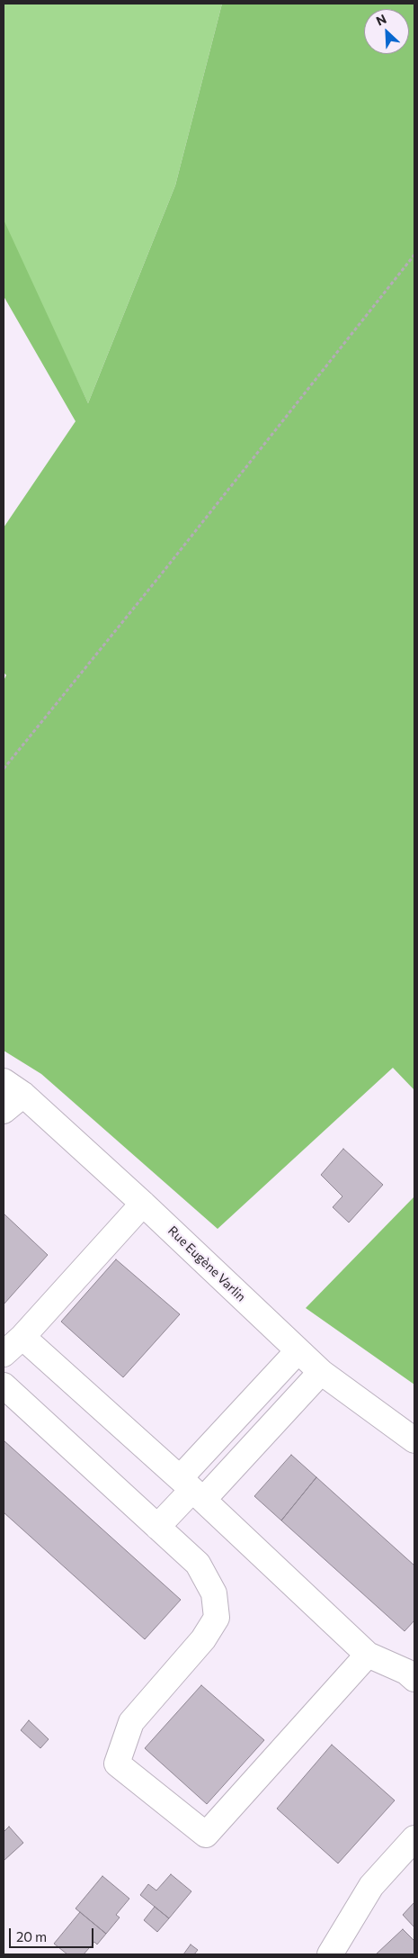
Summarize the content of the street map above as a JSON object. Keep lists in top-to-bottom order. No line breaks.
{"streets":{"street":["Rue Eugène Varlin"]},"scale_bar":"20 m","north":"top left"}
